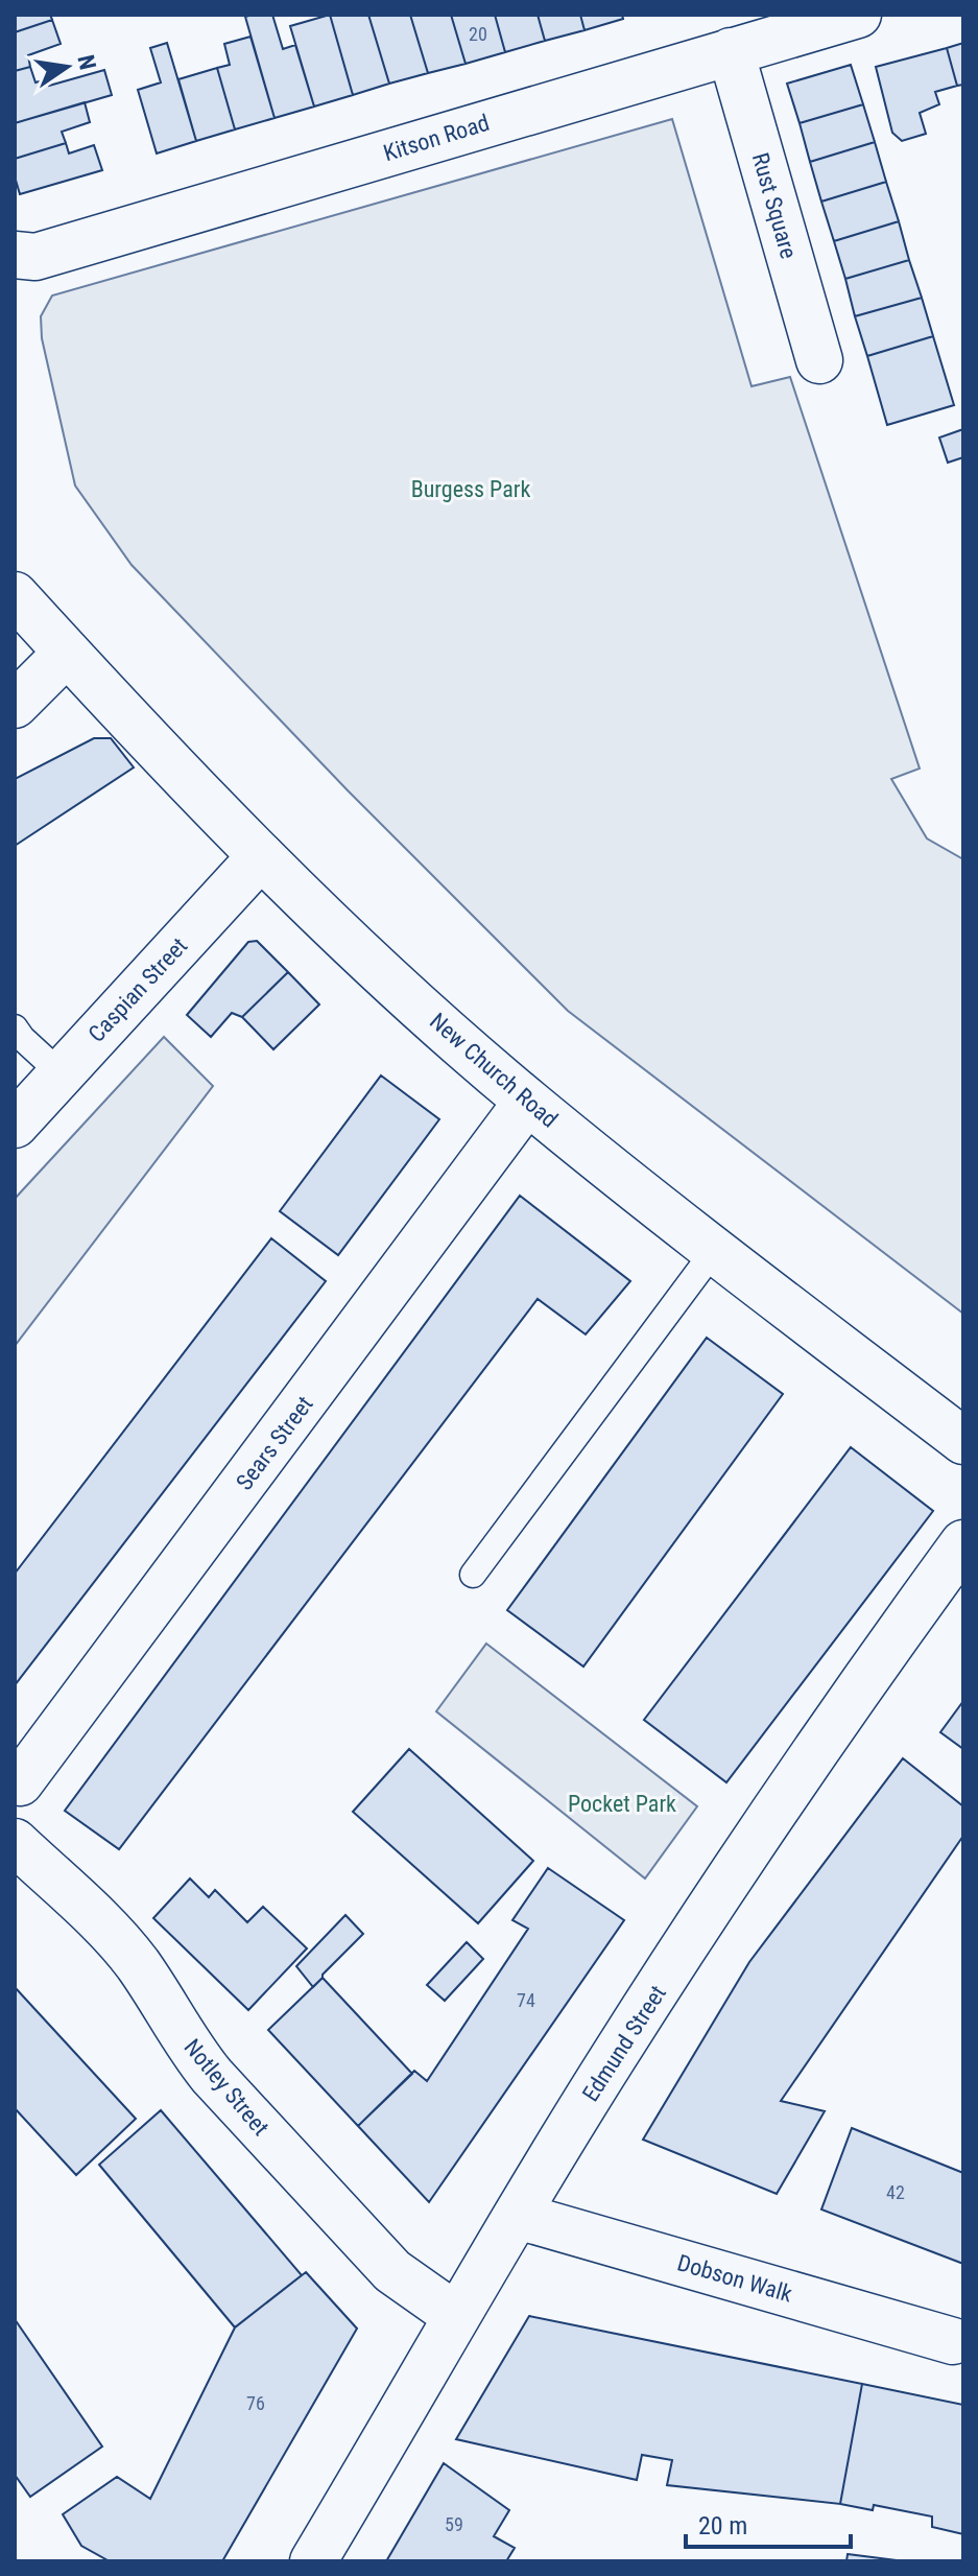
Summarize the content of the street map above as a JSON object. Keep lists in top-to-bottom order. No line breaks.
{"streets":{"street":["Kitson Road","Rust Square","Caspian Street","New Church Road","Sears Street","Edmund Street","Notley Street","Dobson Walk"]},"crossings":[["Kitson Road","Rust Square"],["Caspian Street","New Church Road"],["New Church Road","Sears Street"],["Edmund Street","Notley Street"],["Edmund Street","Dobson Walk"]],"parks":["Burgess Park","Pocket Park"],"house_numbers":["20","74","42","76","59"],"scale_bar":"20 m","north":"right"}
